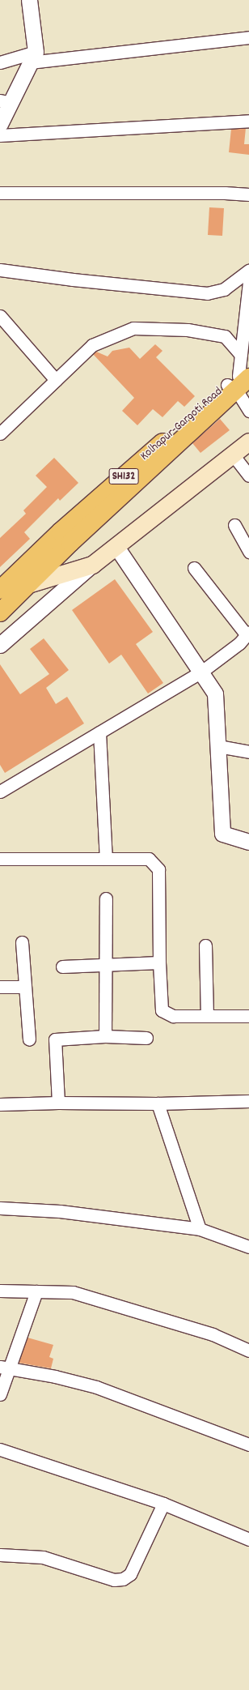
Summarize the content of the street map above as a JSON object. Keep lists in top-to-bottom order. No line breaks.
{"streets":{"main road":["Kolhapur-Gargoti Road","SH132"]}}
